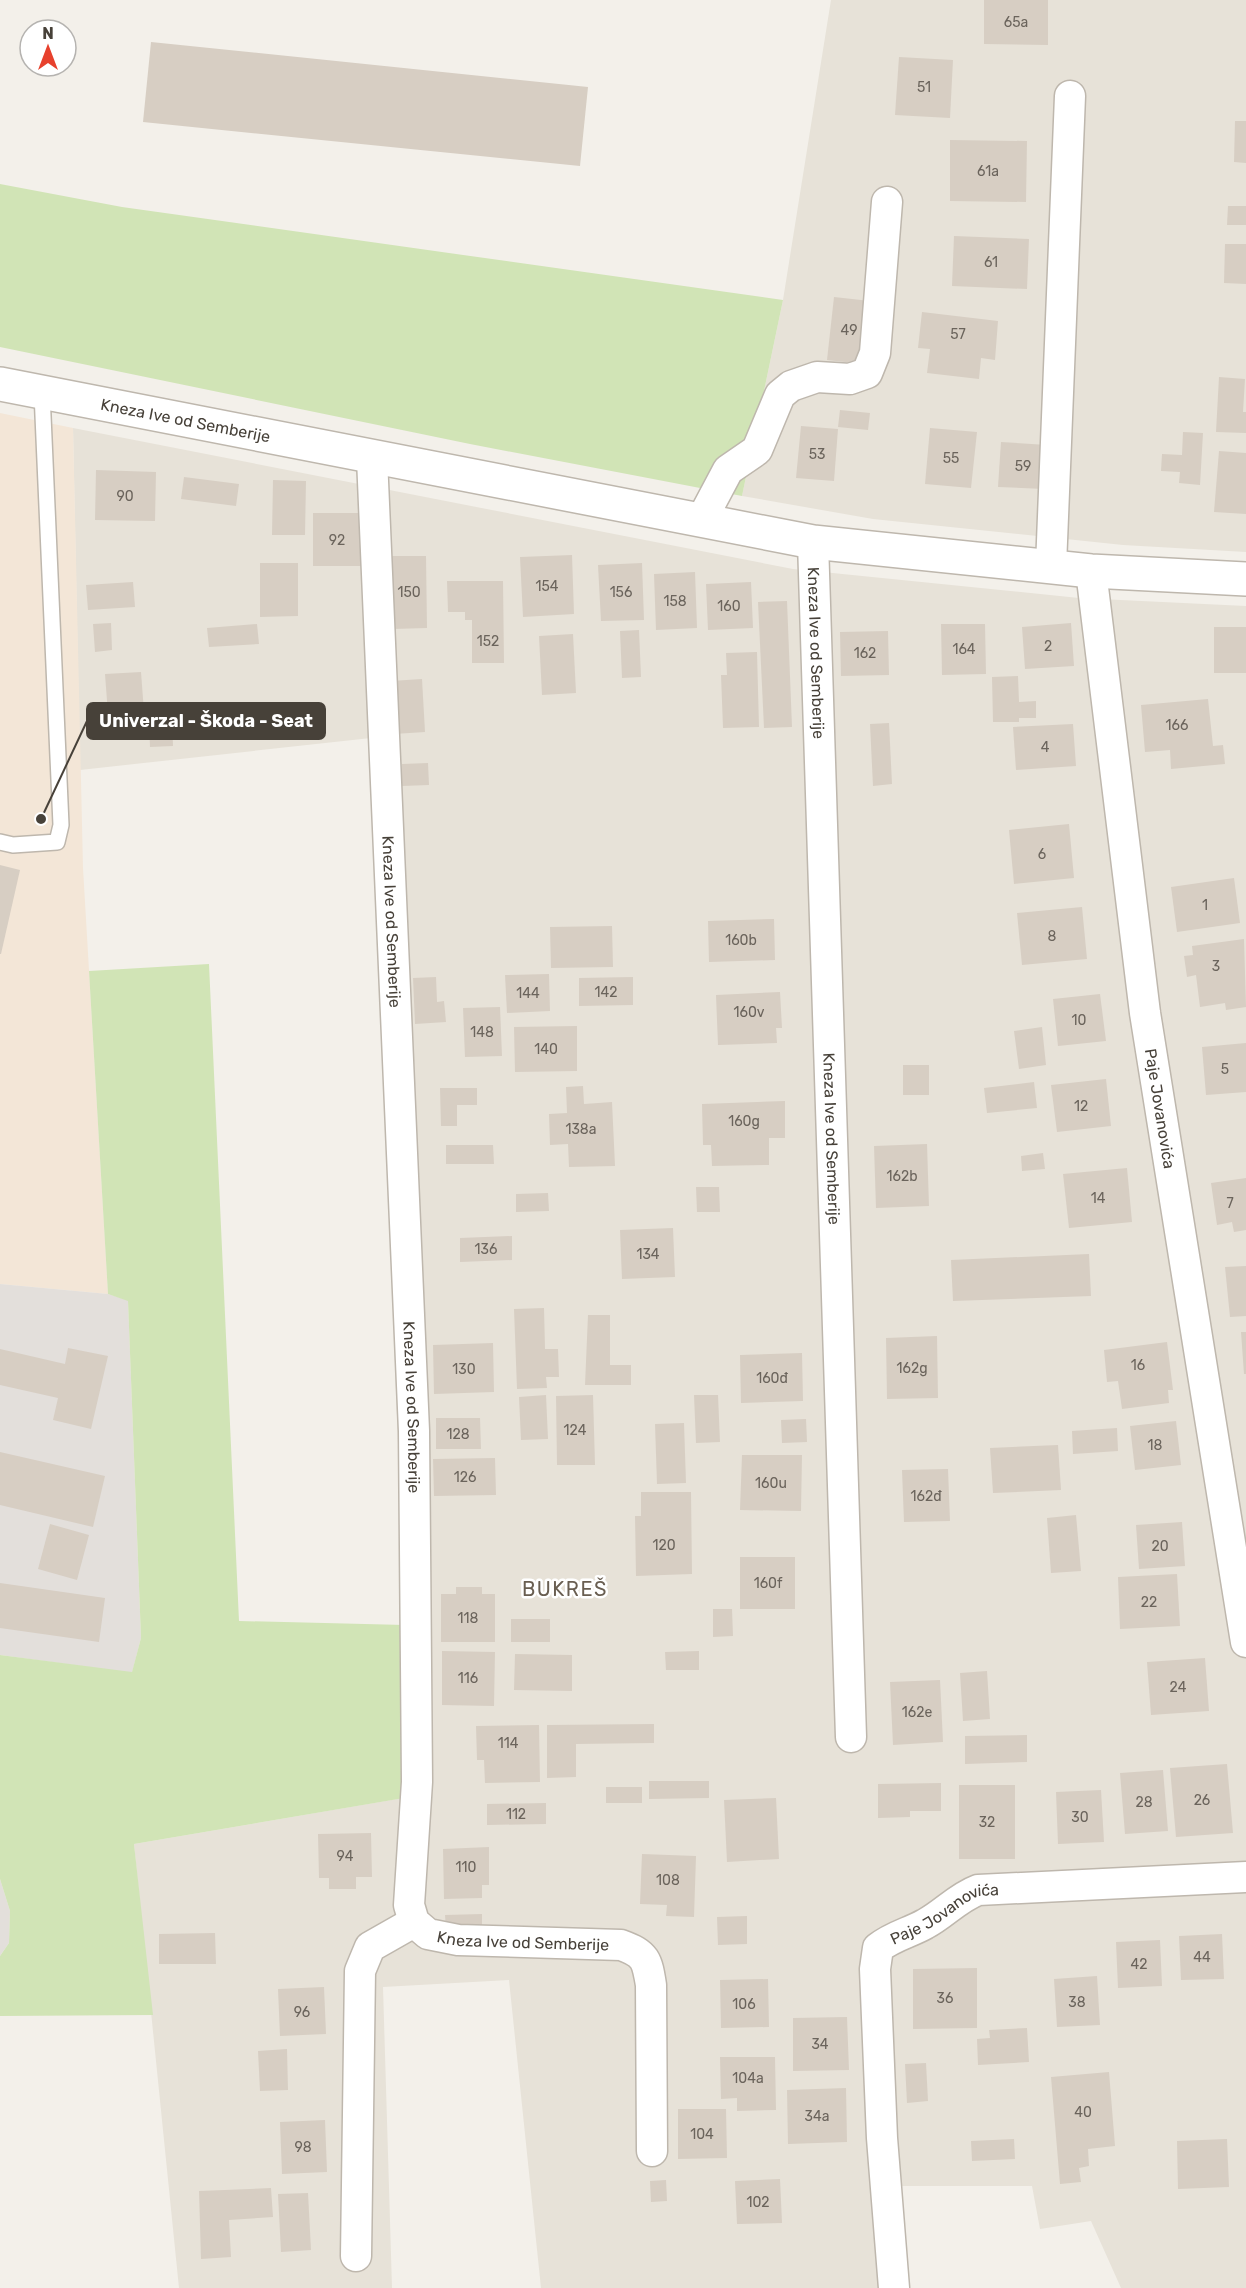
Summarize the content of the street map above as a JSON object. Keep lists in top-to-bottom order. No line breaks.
{"streets":{"street":["Kneza Ive od Semberije","Paje Jovanovića"]},"crossings":[["Kneza Ive od Semberije","Paje Jovanovića"]],"districts":["BUKREŠ"],"places":["Univerzal - Škoda - Seat"],"house_numbers":["65a","51","61a","61","49","57","53","55","59","90","92","154","150","156","158","160","152","2","164","162","166","4","6","1","8","160b","3","142","144","160v","10","148","140","5","12","160g","138a","162b","14","7","136","134","16","162g","130","160đ","124","128","18","126","160u","162đ","120","20","160f","22","118","116","24","162e","114","26","28","112","30","32","94","110","108","44","42","36","38","106","96","34","104a","40","34a","104","98","102"],"north":"top"}
